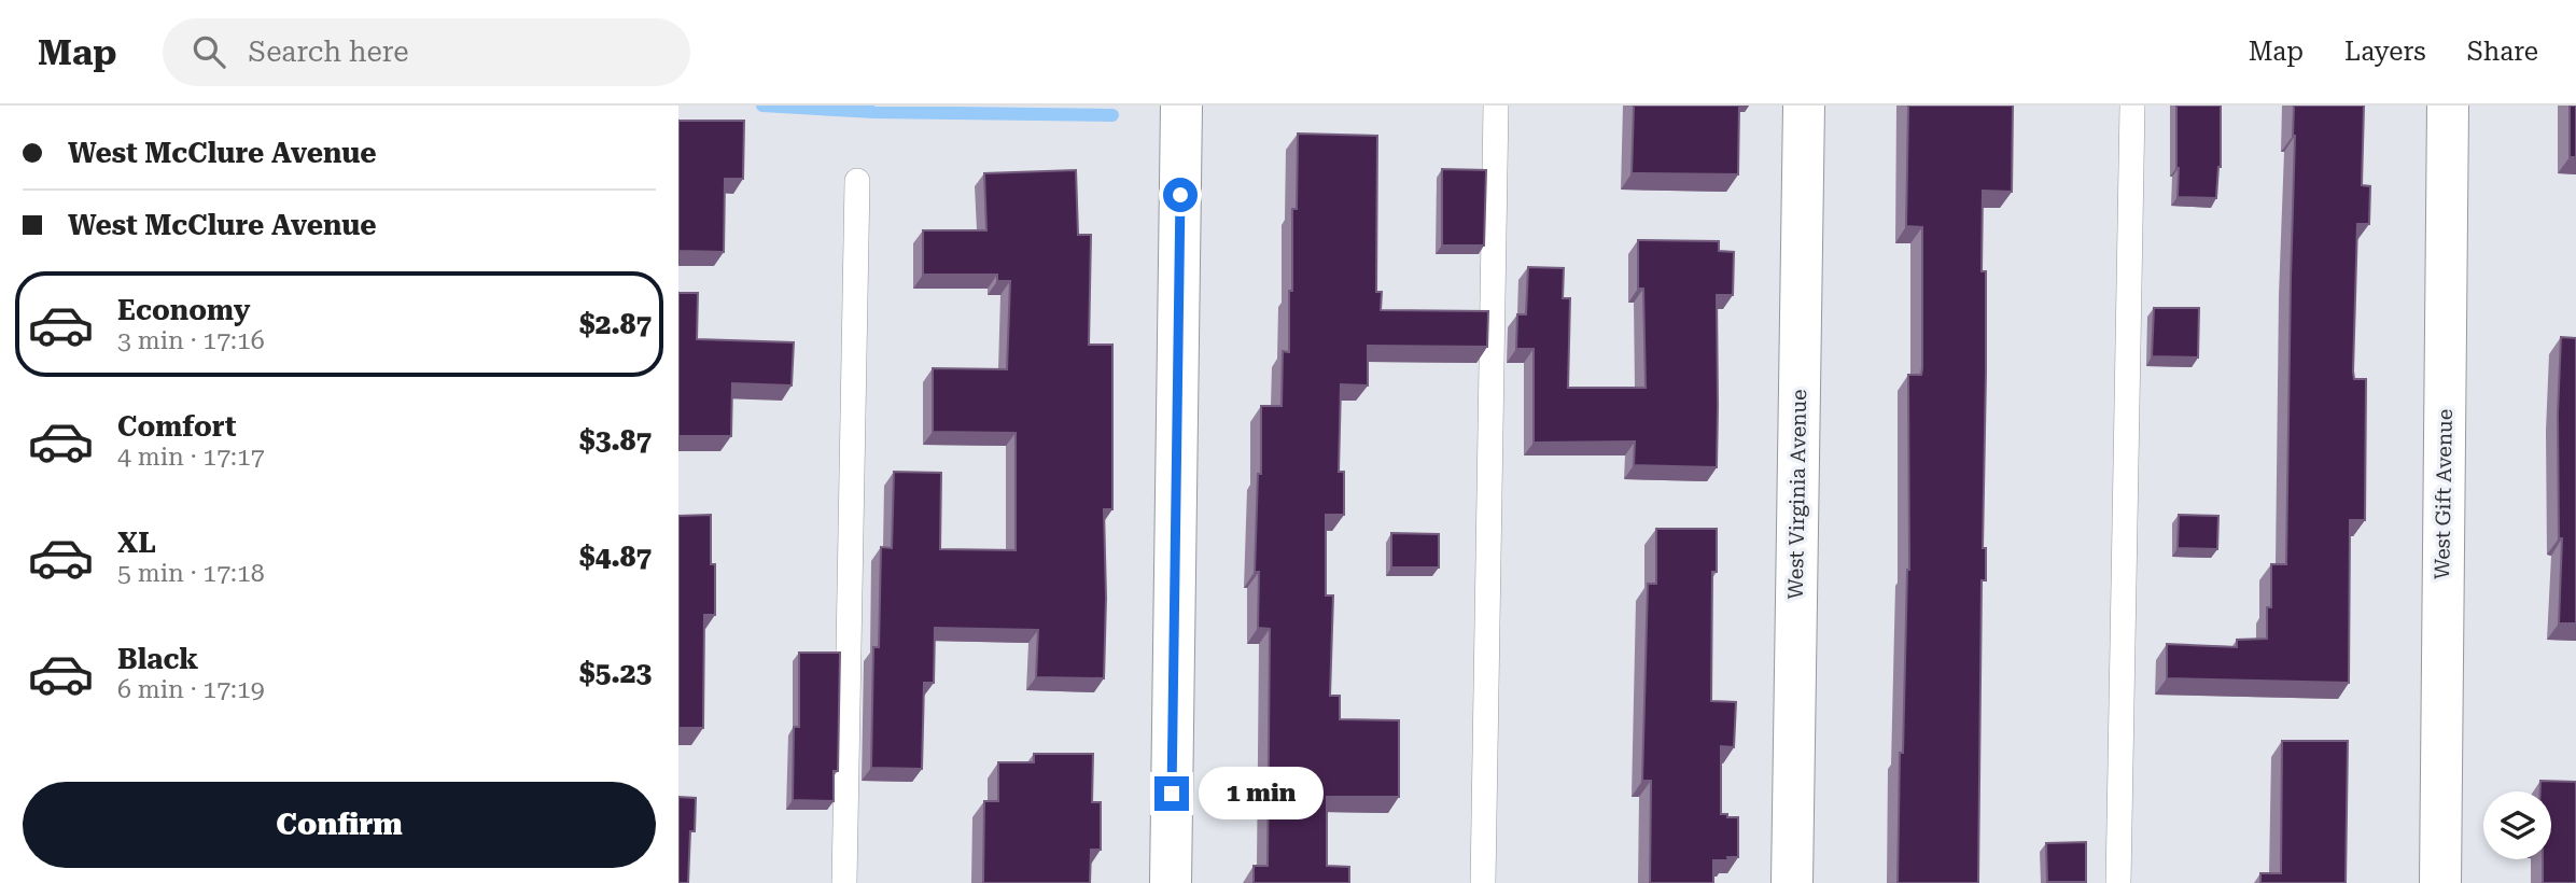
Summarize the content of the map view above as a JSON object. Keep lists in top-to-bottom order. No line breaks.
{"streets":{"street":["West Virginia Avenue","West Gift Avenue"]},"page":{"header":"Map","search":"Search here","nav":["Map","Layers","Share"],"banner":["West McClure Avenue","West McClure Avenue"],"list":[{"name":"Economy","note":"3 min · 17:16","value":"$2.87"},{"name":"Comfort","note":"4 min · 17:17","value":"$3.87"},{"name":"XL","note":"5 min · 17:18","value":"$4.87"},{"name":"Black","note":"6 min · 17:19","value":"$5.23"}],"buttons":"Confirm","bubble":"1 min"}}
